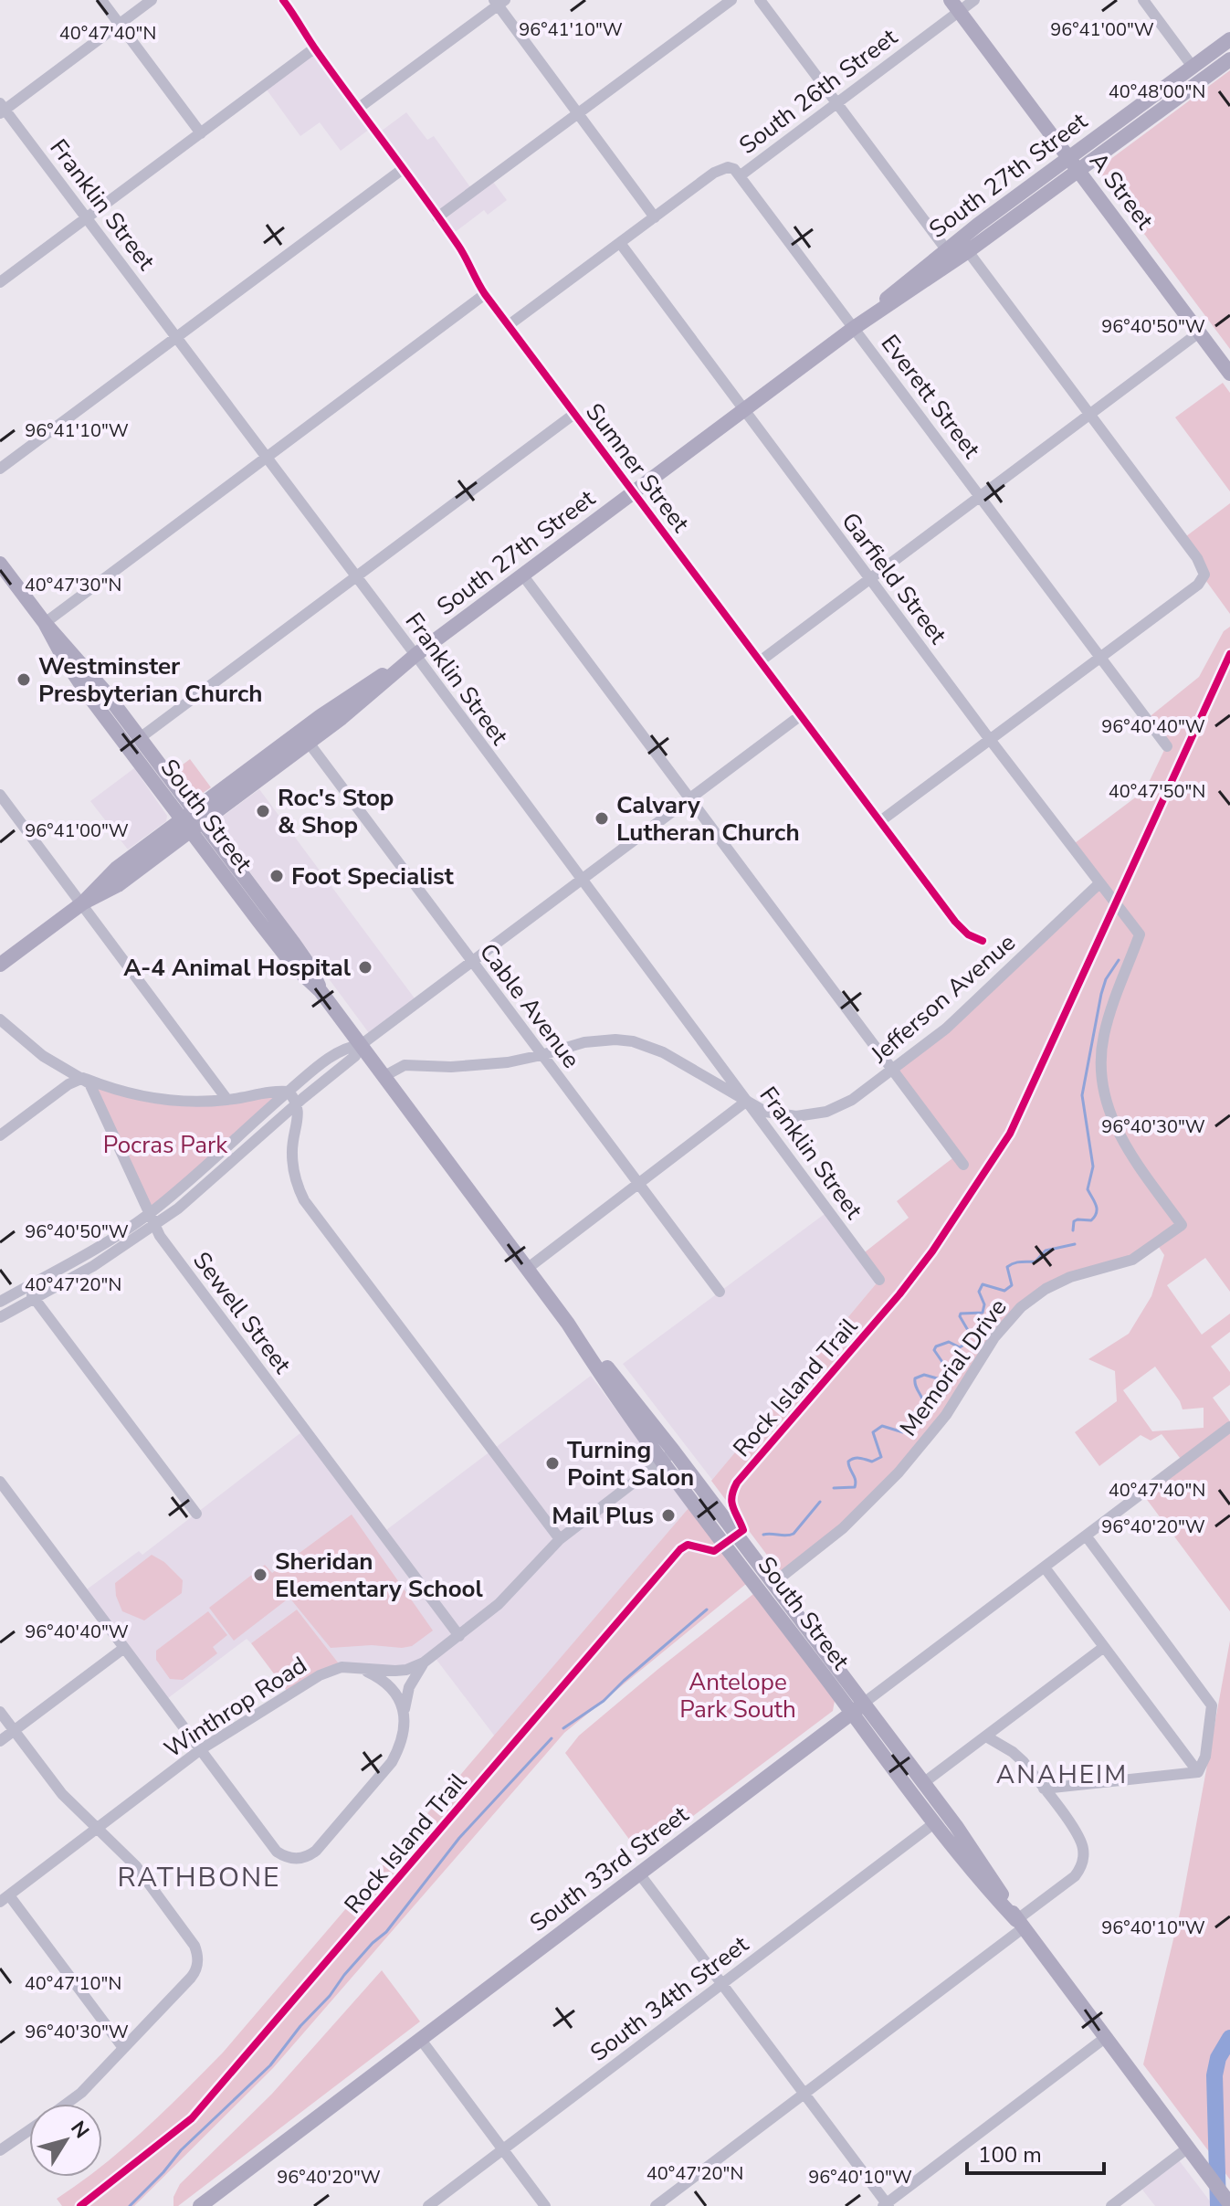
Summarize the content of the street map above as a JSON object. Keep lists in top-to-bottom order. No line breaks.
{"streets":{"main road":["South 27th Street","A Street","South Street","South 33rd Street"],"street":["South 26th Street","Franklin Street","Everett Street","Sumner Street","Garfield Street","Jefferson Avenue","Cable Avenue","Sewell Street","Memorial Drive","Winthrop Road","South 34th Street"],"cycle path":["Rock Island Trail"]},"crossings":[["South 26th Street","A Street"],["South 26th Street","Everett Street"],["South 26th Street","Sumner Street"],["South 26th Street","Garfield Street"],["South 27th Street","A Street"],["South 27th Street","Franklin Street"],["South 27th Street","Everett Street"],["South 27th Street","Sumner Street"],["South 27th Street","Garfield Street"],["South 27th Street","South Street"],["South 27th Street","Cable Avenue"],["Franklin Street","Jefferson Avenue"],["Garfield Street","Jefferson Avenue"],["Garfield Street","Memorial Drive"],["South Street","Jefferson Avenue"],["South Street","Memorial Drive"],["South Street","Winthrop Road"],["South Street","South 33rd Street"],["South Street","South 34th Street"],["Jefferson Avenue","Cable Avenue"],["Sewell Street","Winthrop Road"]],"districts":["ANAHEIM","RATHBONE"],"parks":["Pocras Park","Antelope Park South"],"places":["Westminster Presbyterian Church","Roc's Stop & Shop","Calvary Lutheran Church","Foot Specialist","A-4 Animal Hospital","Turning Point Salon","Mail Plus","Sheridan Elementary School"],"scale_bar":"100 m","north":"top right","coordinates":["96°41'00\"W","96°41'10\"W","40°47'40\"N","40°48'00\"N","96°40'50\"W","40°47'30\"N","96°40'40\"W","40°47'50\"N","96°40'30\"W","40°47'20\"N","96°40'20\"W","96°40'10\"W","40°47'10\"N"]}
